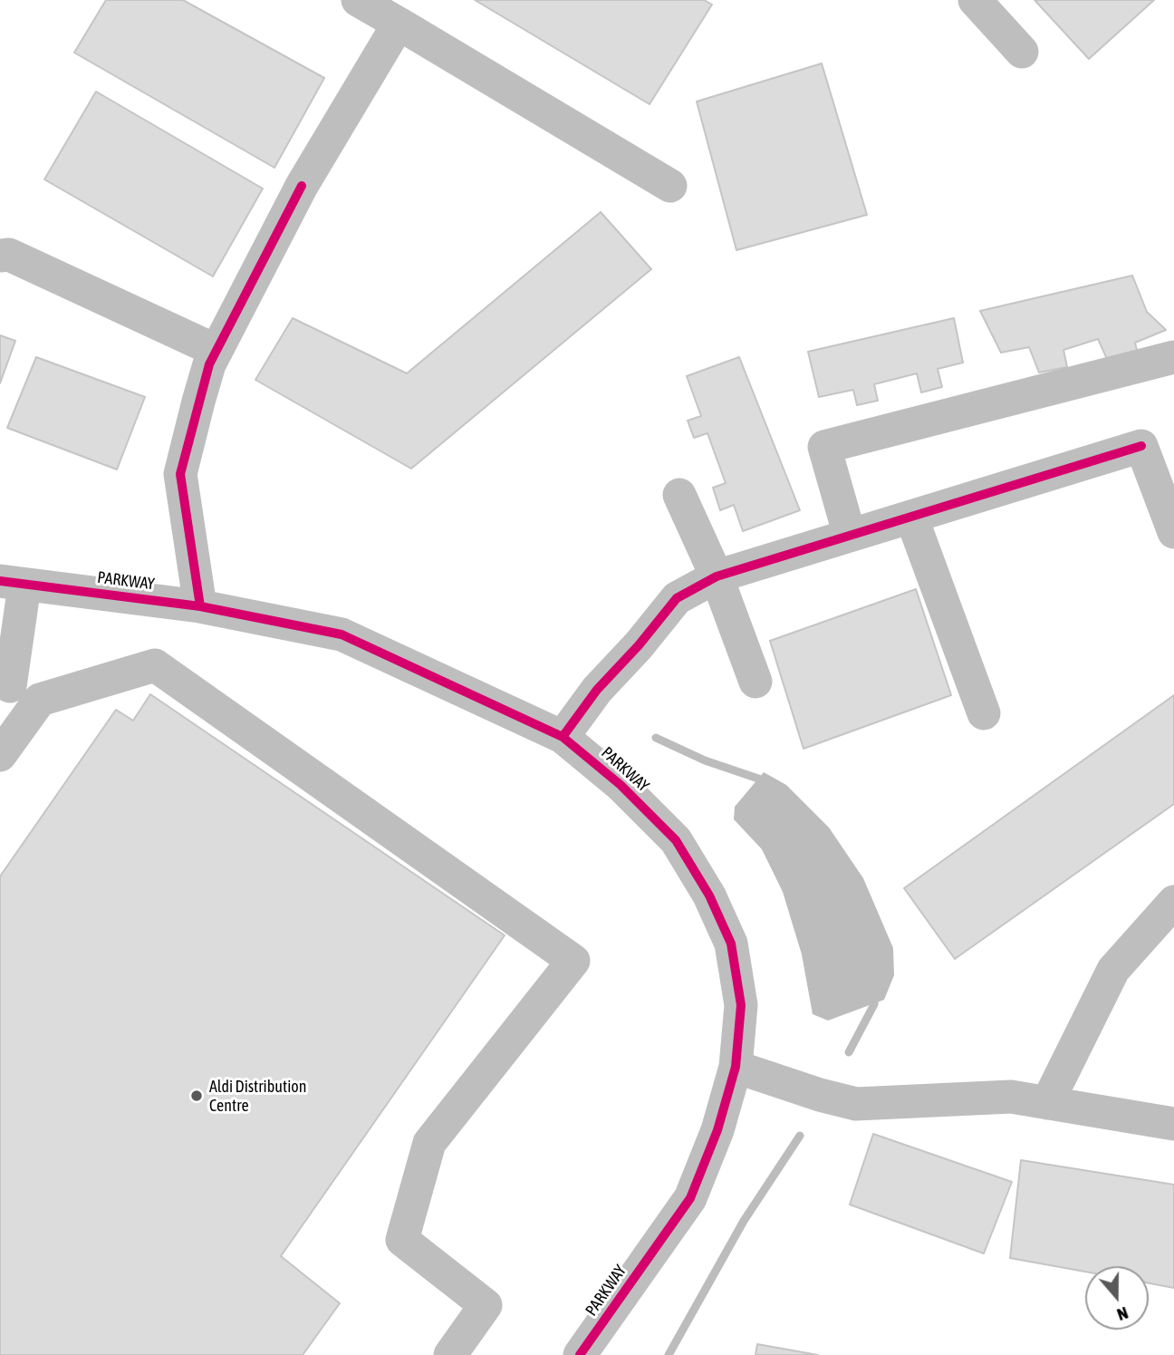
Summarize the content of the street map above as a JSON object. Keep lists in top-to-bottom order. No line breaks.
{"streets":{"street":["PARKWAY"]},"places":["Aldi Distribution Centre"],"north":"bottom"}
